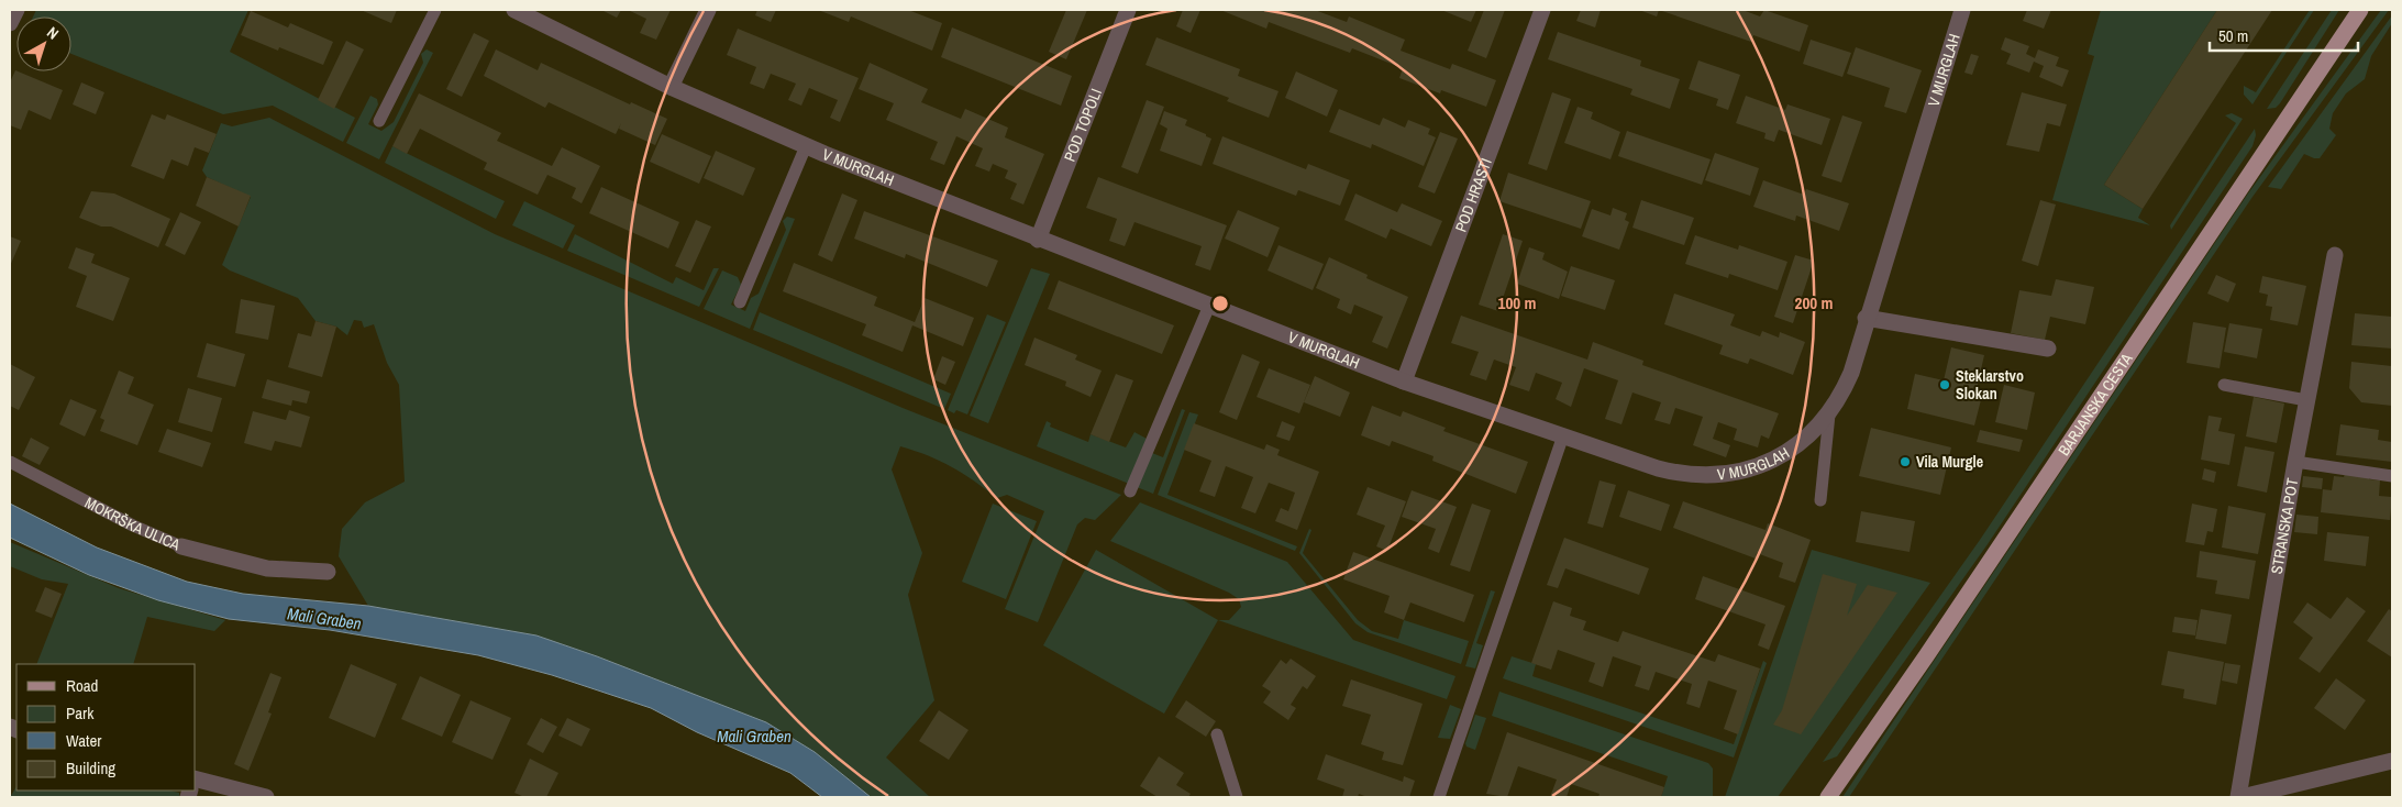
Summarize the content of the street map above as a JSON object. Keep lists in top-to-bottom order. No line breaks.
{"streets":{"main road":["BARJANSKA CESTA"],"street":["V MURGLAH","POD TOPOLI","POD HRASTI","MOKRŠKA ULICA","STRANSKA POT"]},"crossings":[["V MURGLAH","POD TOPOLI"],["V MURGLAH","POD HRASTI"]],"water":["Mali Graben"],"places":["Steklarstvo Slokan","Vila Murgle"],"legend":["Road","Park","Water","Building"],"scale_bar":"50 m","north":"top right","rings":["100 m","200 m"]}
